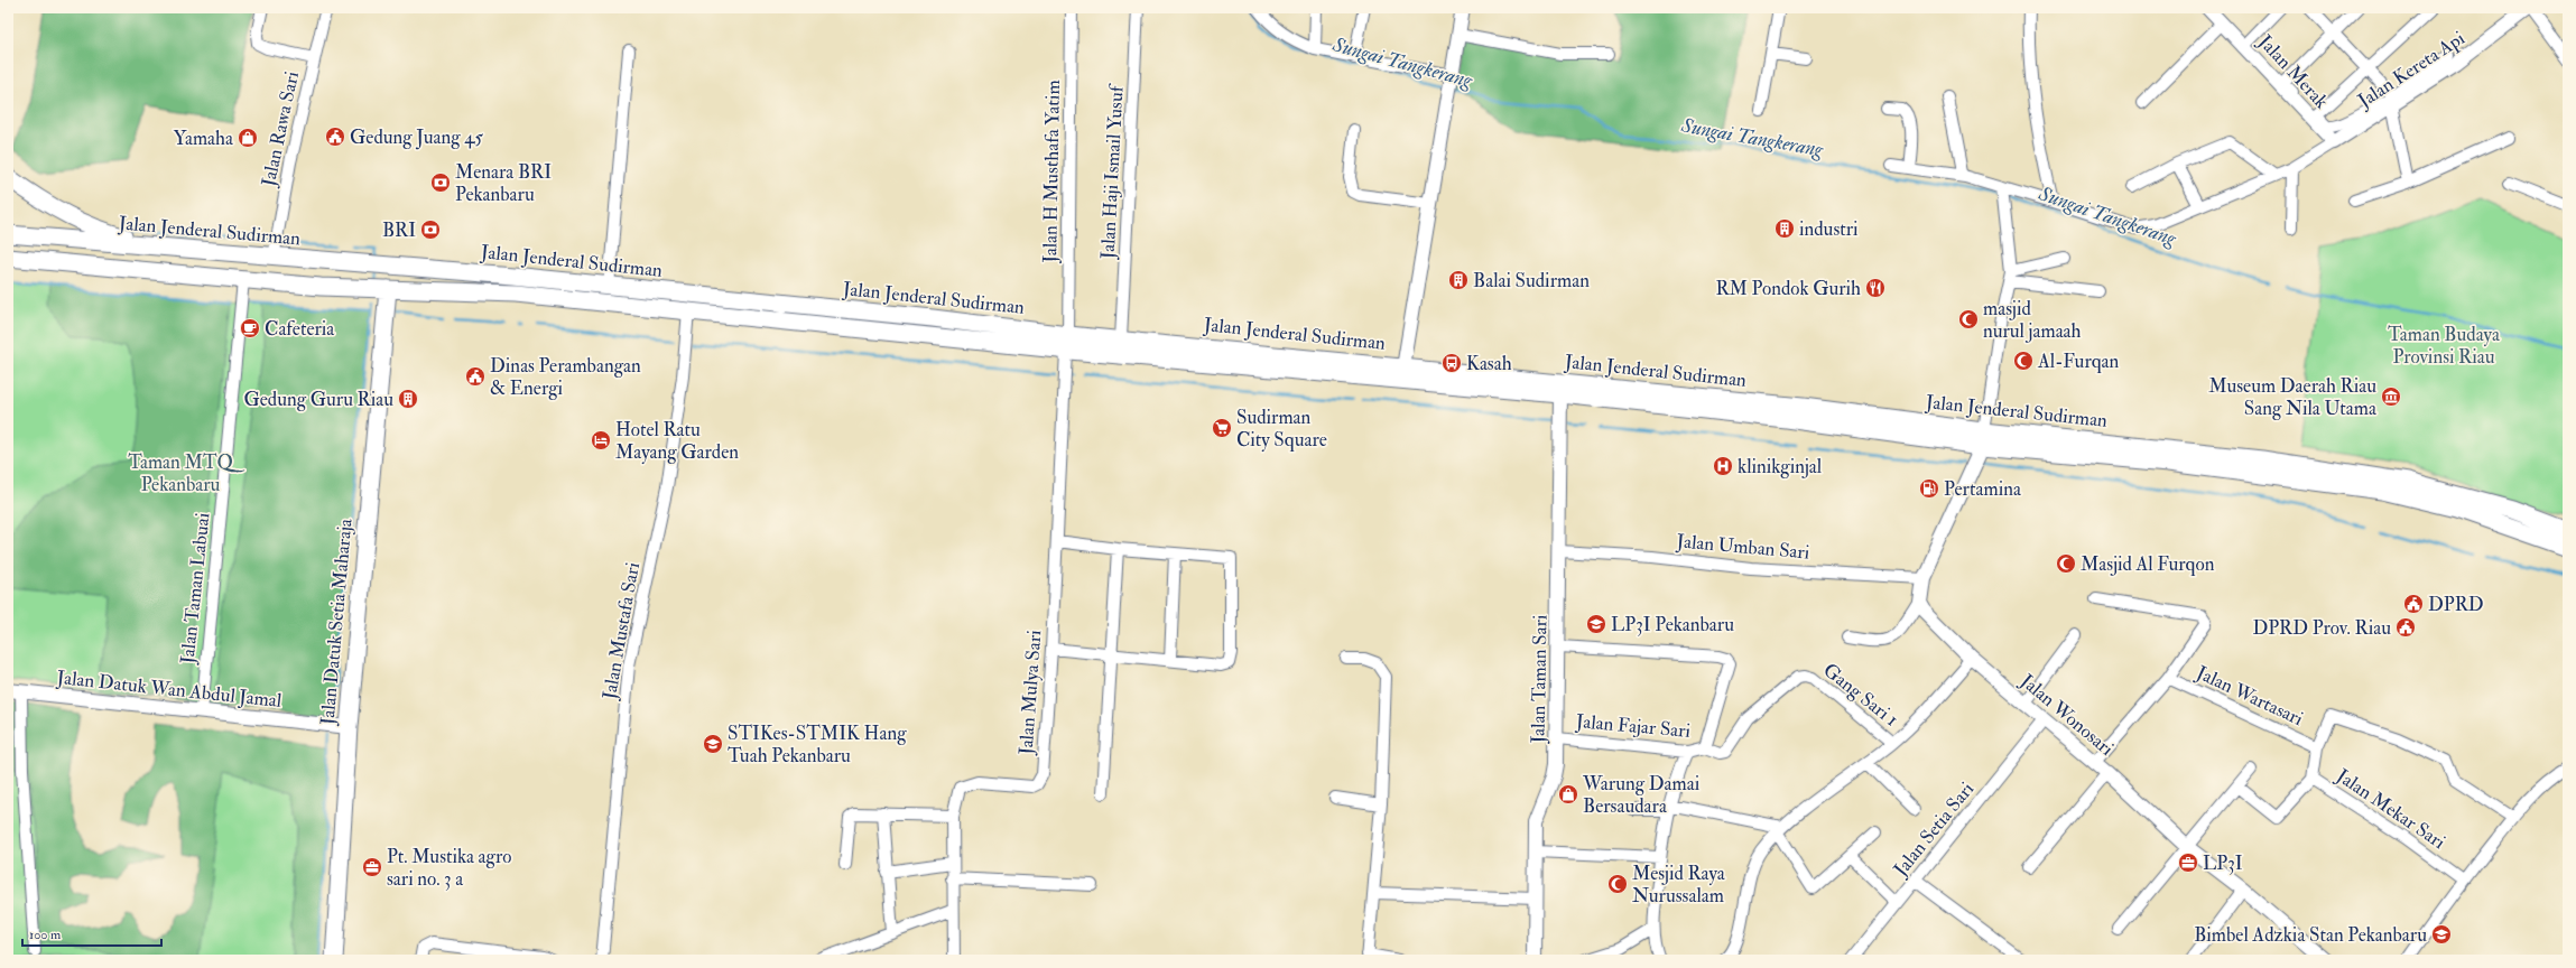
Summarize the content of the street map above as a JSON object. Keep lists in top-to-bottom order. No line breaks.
{"streets":{"main road":["Jalan Jenderal Sudirman","Jalan Datuk Setia Maharaja"],"street":["Jalan Kereta Api","Jalan Merak","Jalan Rawa Sari","Jalan H Musthafa Yatim","Jalan Haji Ismail Yusuf","Jalan Umban Sari","Jalan Taman Labuai","Jalan Mustafa Sari","Jalan Taman Sari","Jalan Datuk Wan Abdul Jamal","Jalan Mulya Sari","Gang Sari 1","Jalan Wartasari","Jalan Wonosari","Jalan Fajar Sari","Jalan Mekar Sari","Jalan Setia Sari"]},"crossings":[["Jalan Kereta Api","Jalan Merak"],["Jalan Rawa Sari","Jalan Jenderal Sudirman"],["Jalan H Musthafa Yatim","Jalan Jenderal Sudirman"],["Jalan H Musthafa Yatim","Jalan Mulya Sari"],["Jalan Haji Ismail Yusuf","Jalan Jenderal Sudirman"],["Jalan Jenderal Sudirman","Jalan Taman Labuai"],["Jalan Jenderal Sudirman","Jalan Datuk Setia Maharaja"],["Jalan Jenderal Sudirman","Jalan Mustafa Sari"],["Jalan Jenderal Sudirman","Jalan Taman Sari"],["Jalan Jenderal Sudirman","Jalan Mulya Sari"],["Jalan Umban Sari","Jalan Taman Sari"],["Jalan Taman Labuai","Jalan Datuk Wan Abdul Jamal"],["Jalan Datuk Setia Maharaja","Jalan Datuk Wan Abdul Jamal"],["Jalan Taman Sari","Jalan Fajar Sari"],["Gang Sari 1","Jalan Fajar Sari"],["Jalan Wartasari","Jalan Wonosari"],["Jalan Wartasari","Jalan Mekar Sari"],["Jalan Wonosari","Jalan Setia Sari"]],"water":["Sungai Tangkerang"],"parks":["Taman Budaya Provinsi Riau","Taman MTQ Pekanbaru"],"places":{"public building":["Gedung Juang 45","Dinas Perambangan & Energi","DPRD","DPRD Prov. Riau"],"shop":["Yamaha","Warung Damai Bersaudara"],"bank":["Menara BRI Pekanbaru","BRI"],"building":["industri","Balai Sudirman","Gedung Guru Riau"],"restaurant":["RM Pondok Gurih"],"mosque":["masjid nurul jamaah","Al-Furqan","Masjid Al Furqon","Mesjid Raya Nurussalam"],"cafe":["Cafeteria"],"bus stop":["Kasah"],"museum":["Museum Daerah Riau Sang Nila Utama"],"supermarket":["Sudirman City Square"],"hotel":["Hotel Ratu Mayang Garden"],"hospital":["klinikginjal"],"fuel station":["Pertamina"],"school or university":["LP3I Pekanbaru","STIKes-STMIK Hang Tuah Pekanbaru","Bimbel Adzkia Stan Pekanbaru"],"office":["LP3I","Pt. Mustika agro sari no. 3 a"]},"scale_bar":"100 m"}
